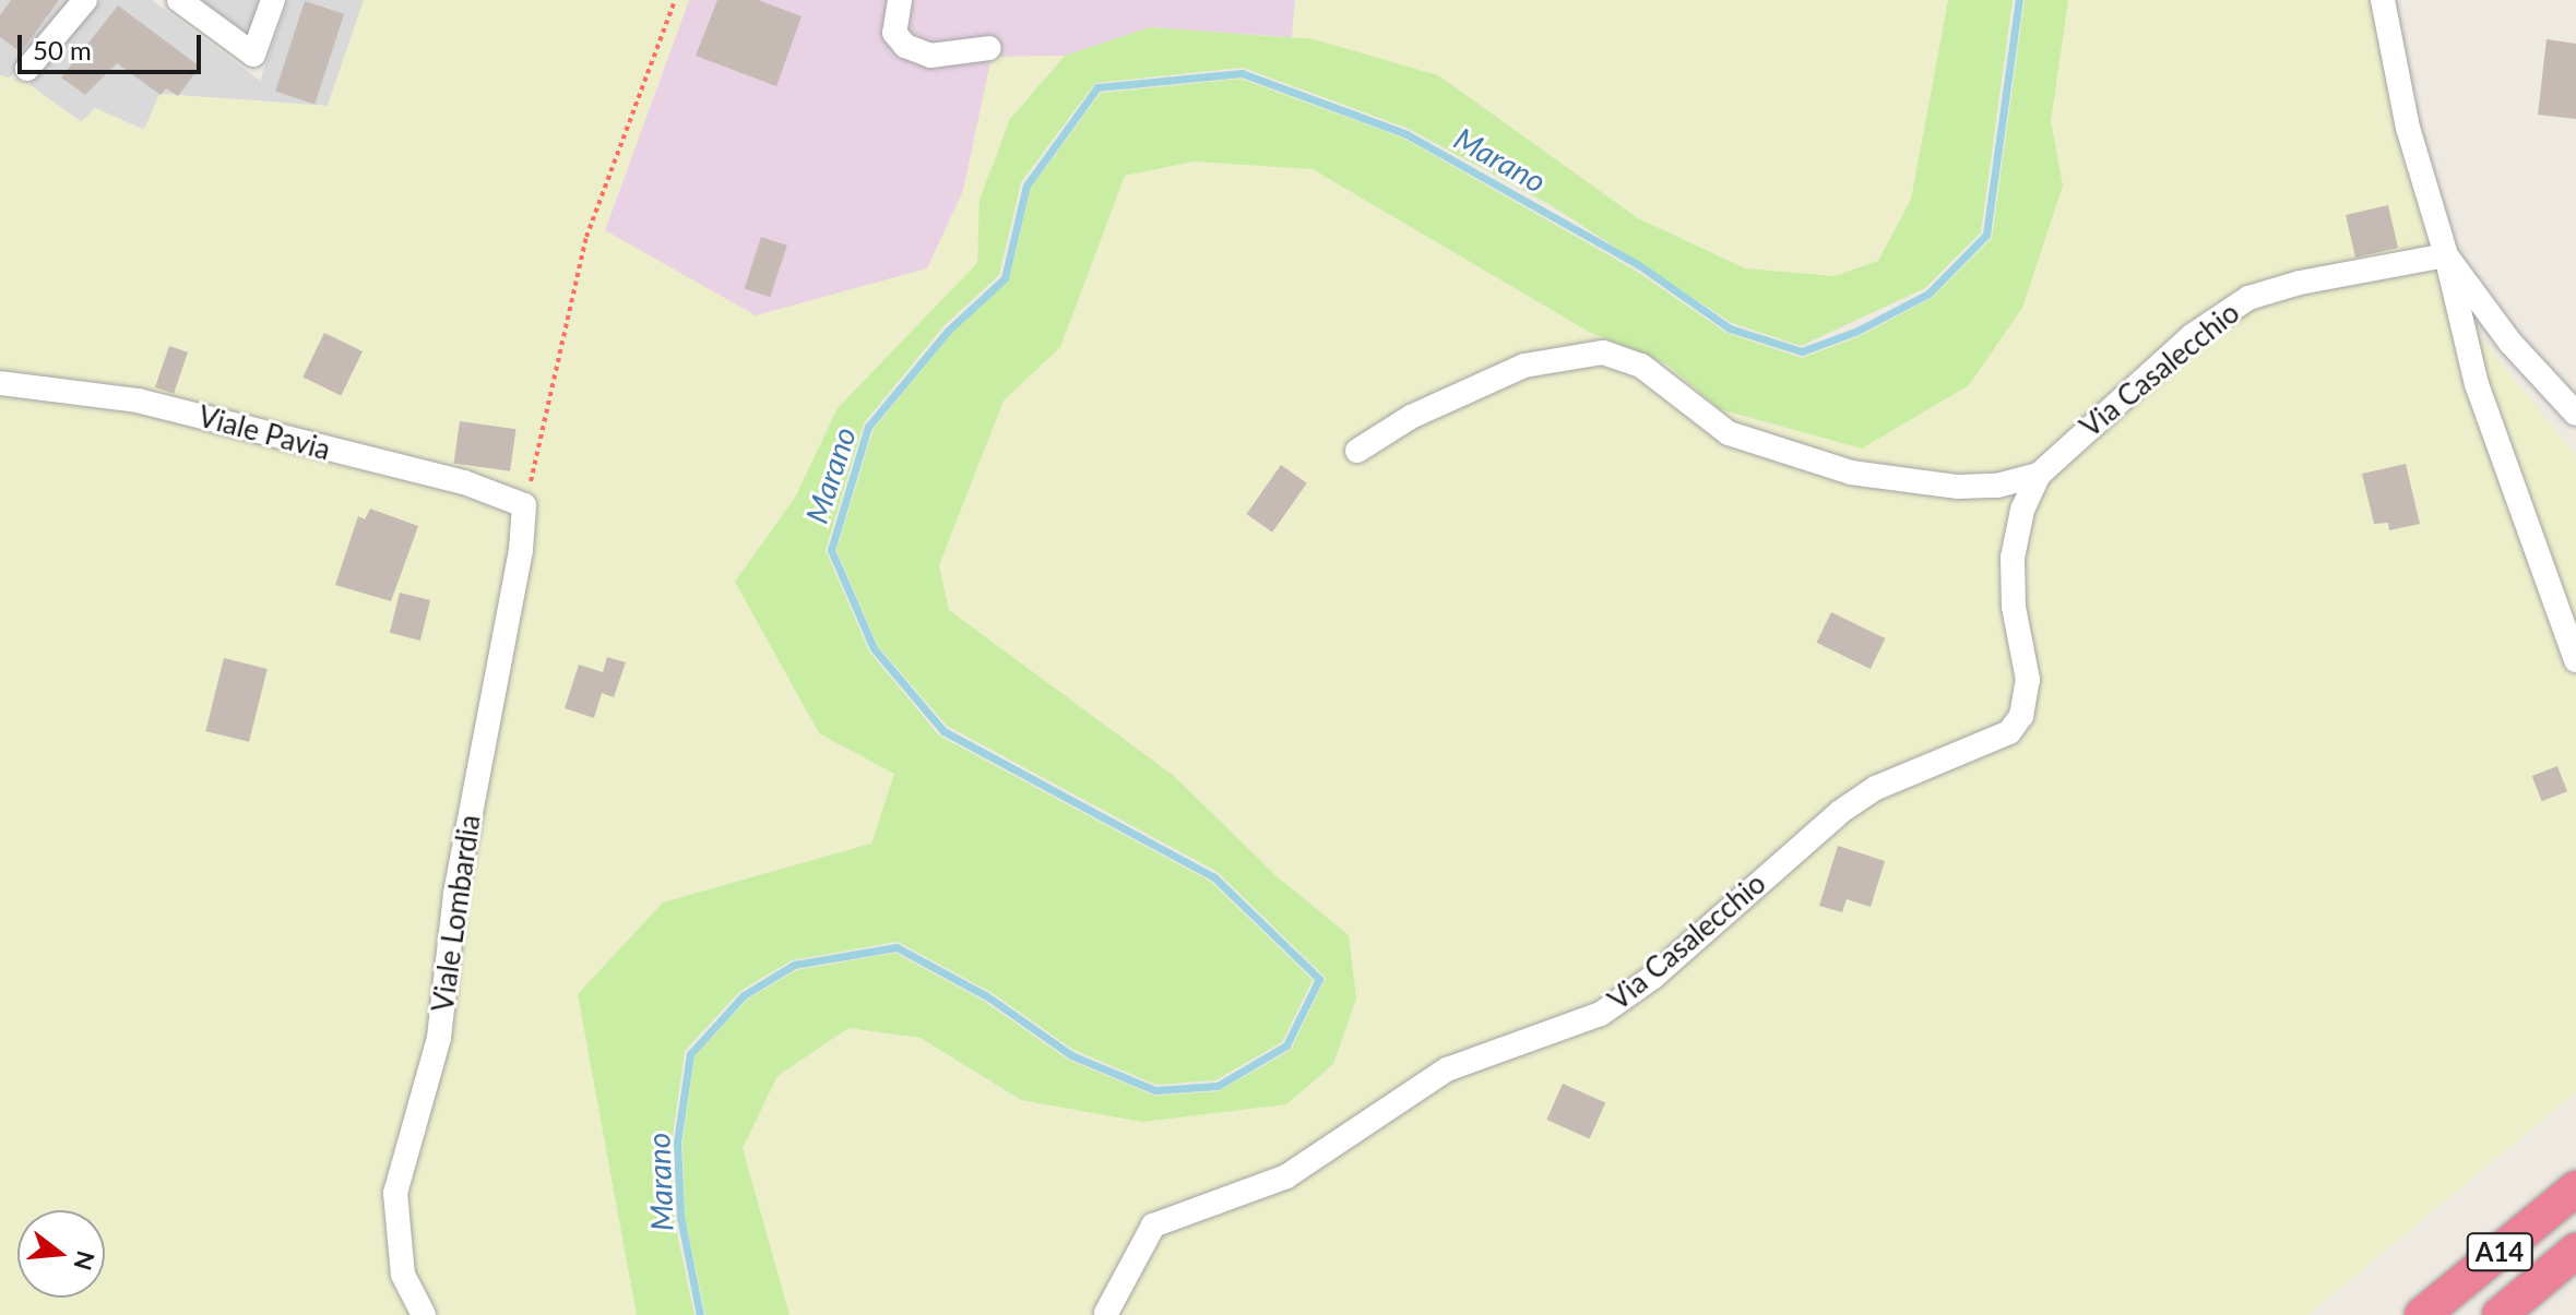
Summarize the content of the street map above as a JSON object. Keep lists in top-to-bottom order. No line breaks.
{"streets":{"highway":["A14"],"street":["Via Casalecchio","Viale Pavia","Viale Lombardia"]},"crossings":[["Viale Pavia","Viale Lombardia"]],"water":["Marano"],"scale_bar":"50 m","north":"right"}
